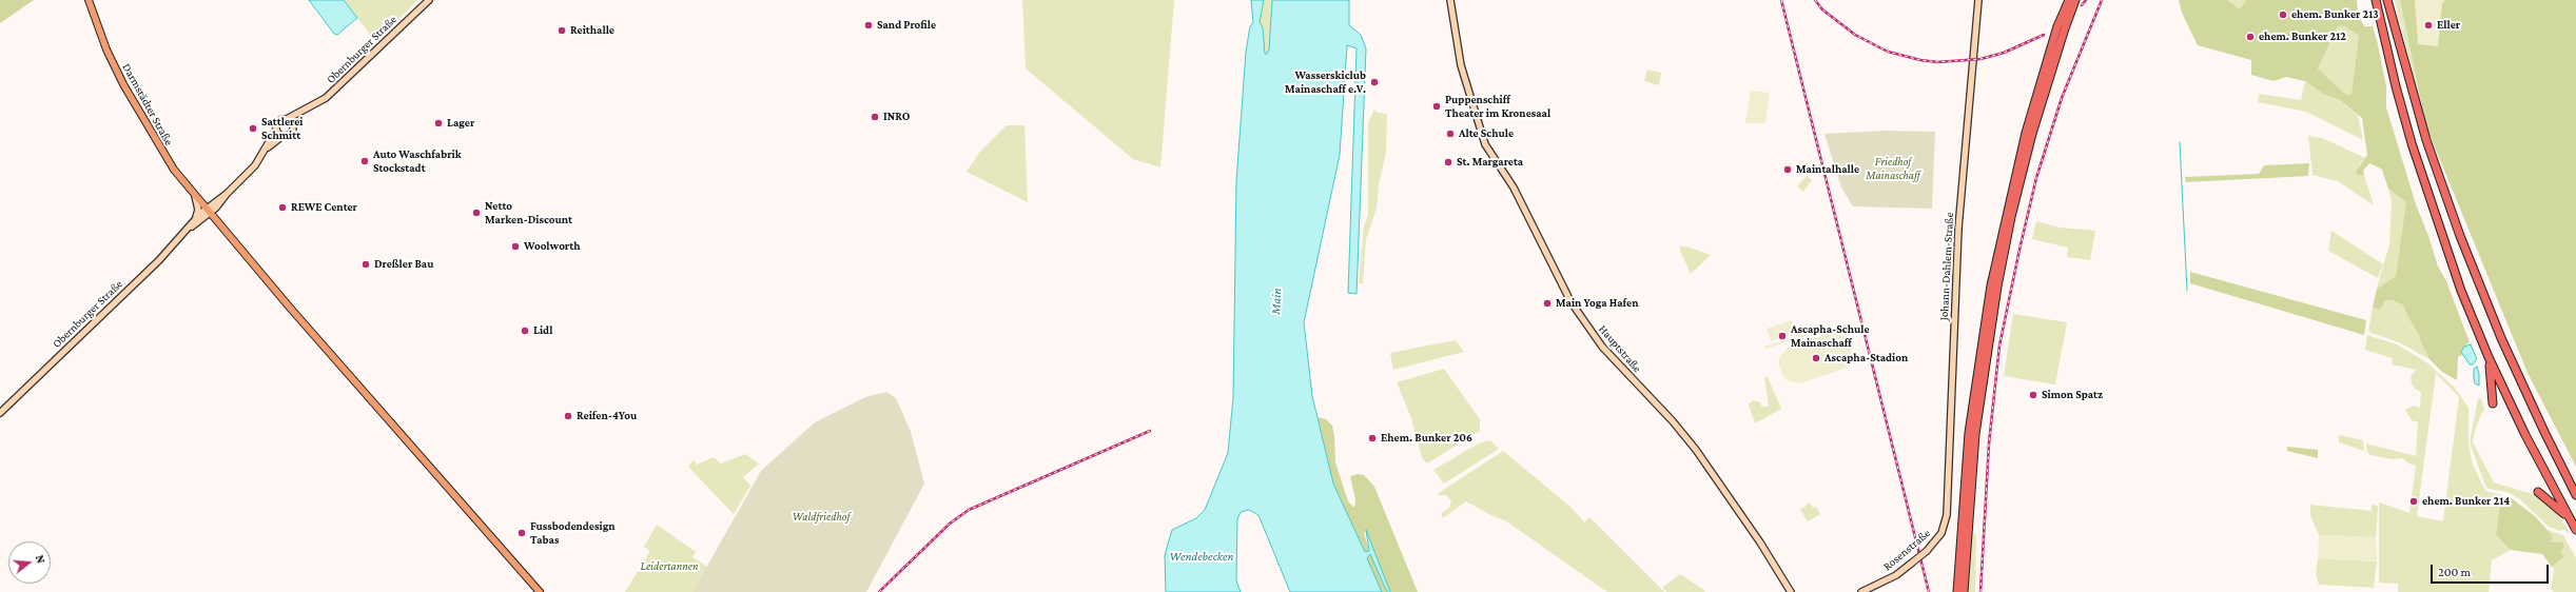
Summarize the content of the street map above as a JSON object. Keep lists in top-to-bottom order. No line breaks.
{"streets":{"main road":["Darmstädter Straße"],"street":["Obernburger Straße","Johann-Dahlem-Straße","Hauptstraße","Rosenstraße"]},"crossings":[["Obernburger Straße","Darmstädter Straße"],["Johann-Dahlem-Straße","Rosenstraße"]],"water":["Main","Wendebecken"],"parks":["Friedhof Mainaschaff","Waldfriedhof","Leidertannen"],"places":["ehem. Bunker 213","Sand Profile","Eller","Reithalle","ehem. Bunker 212","Wasserskiclub Mainaschaff e.V.","Puppenschiff Theater im Kronesaal","INRO","Lager","Sattlerei Schmitt","Alte Schule","Auto Waschfabrik Stockstadt","St. Margareta","Maintalhalle","REWE Center","Netto Marken-Discount","Woolworth","Dreßler Bau","Main Yoga Hafen","Lidl","Ascapha-Schule Mainaschaff","Ascapha-Stadion","Simon Spatz","Reifen-4You","Ehem. Bunker 206","ehem. Bunker 214","Fussbodendesign Tabas"],"scale_bar":"200 m","north":"right"}
